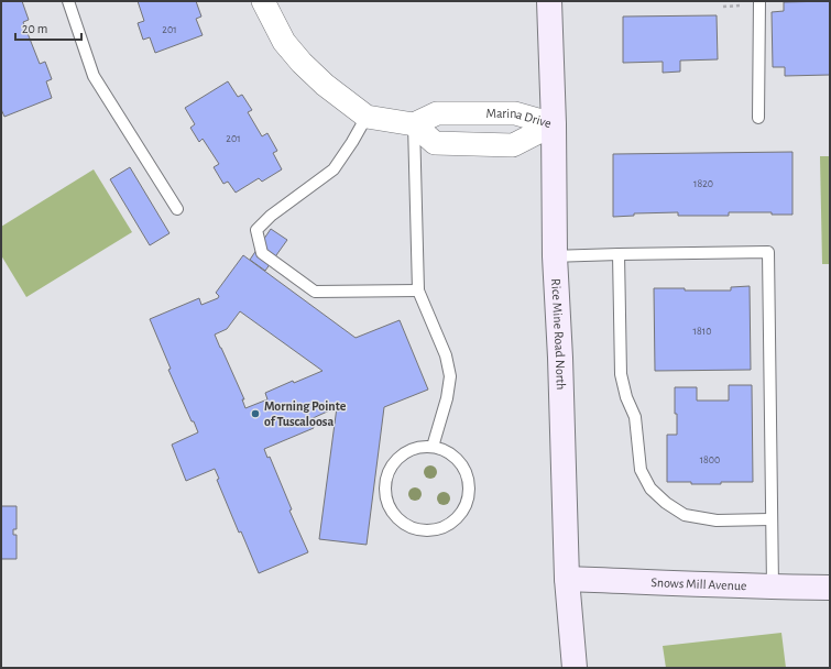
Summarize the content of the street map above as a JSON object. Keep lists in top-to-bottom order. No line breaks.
{"streets":{"main road":["Rice Mine Road North","Snows Mill Avenue"],"street":["Marina Drive"]},"crossings":[["Marina Drive","Rice Mine Road North"],["Rice Mine Road North","Snows Mill Avenue"]],"places":["Morning Pointe of Tuscaloosa"],"house_numbers":["201","201","1820","1810","1800"],"scale_bar":"20 m"}
